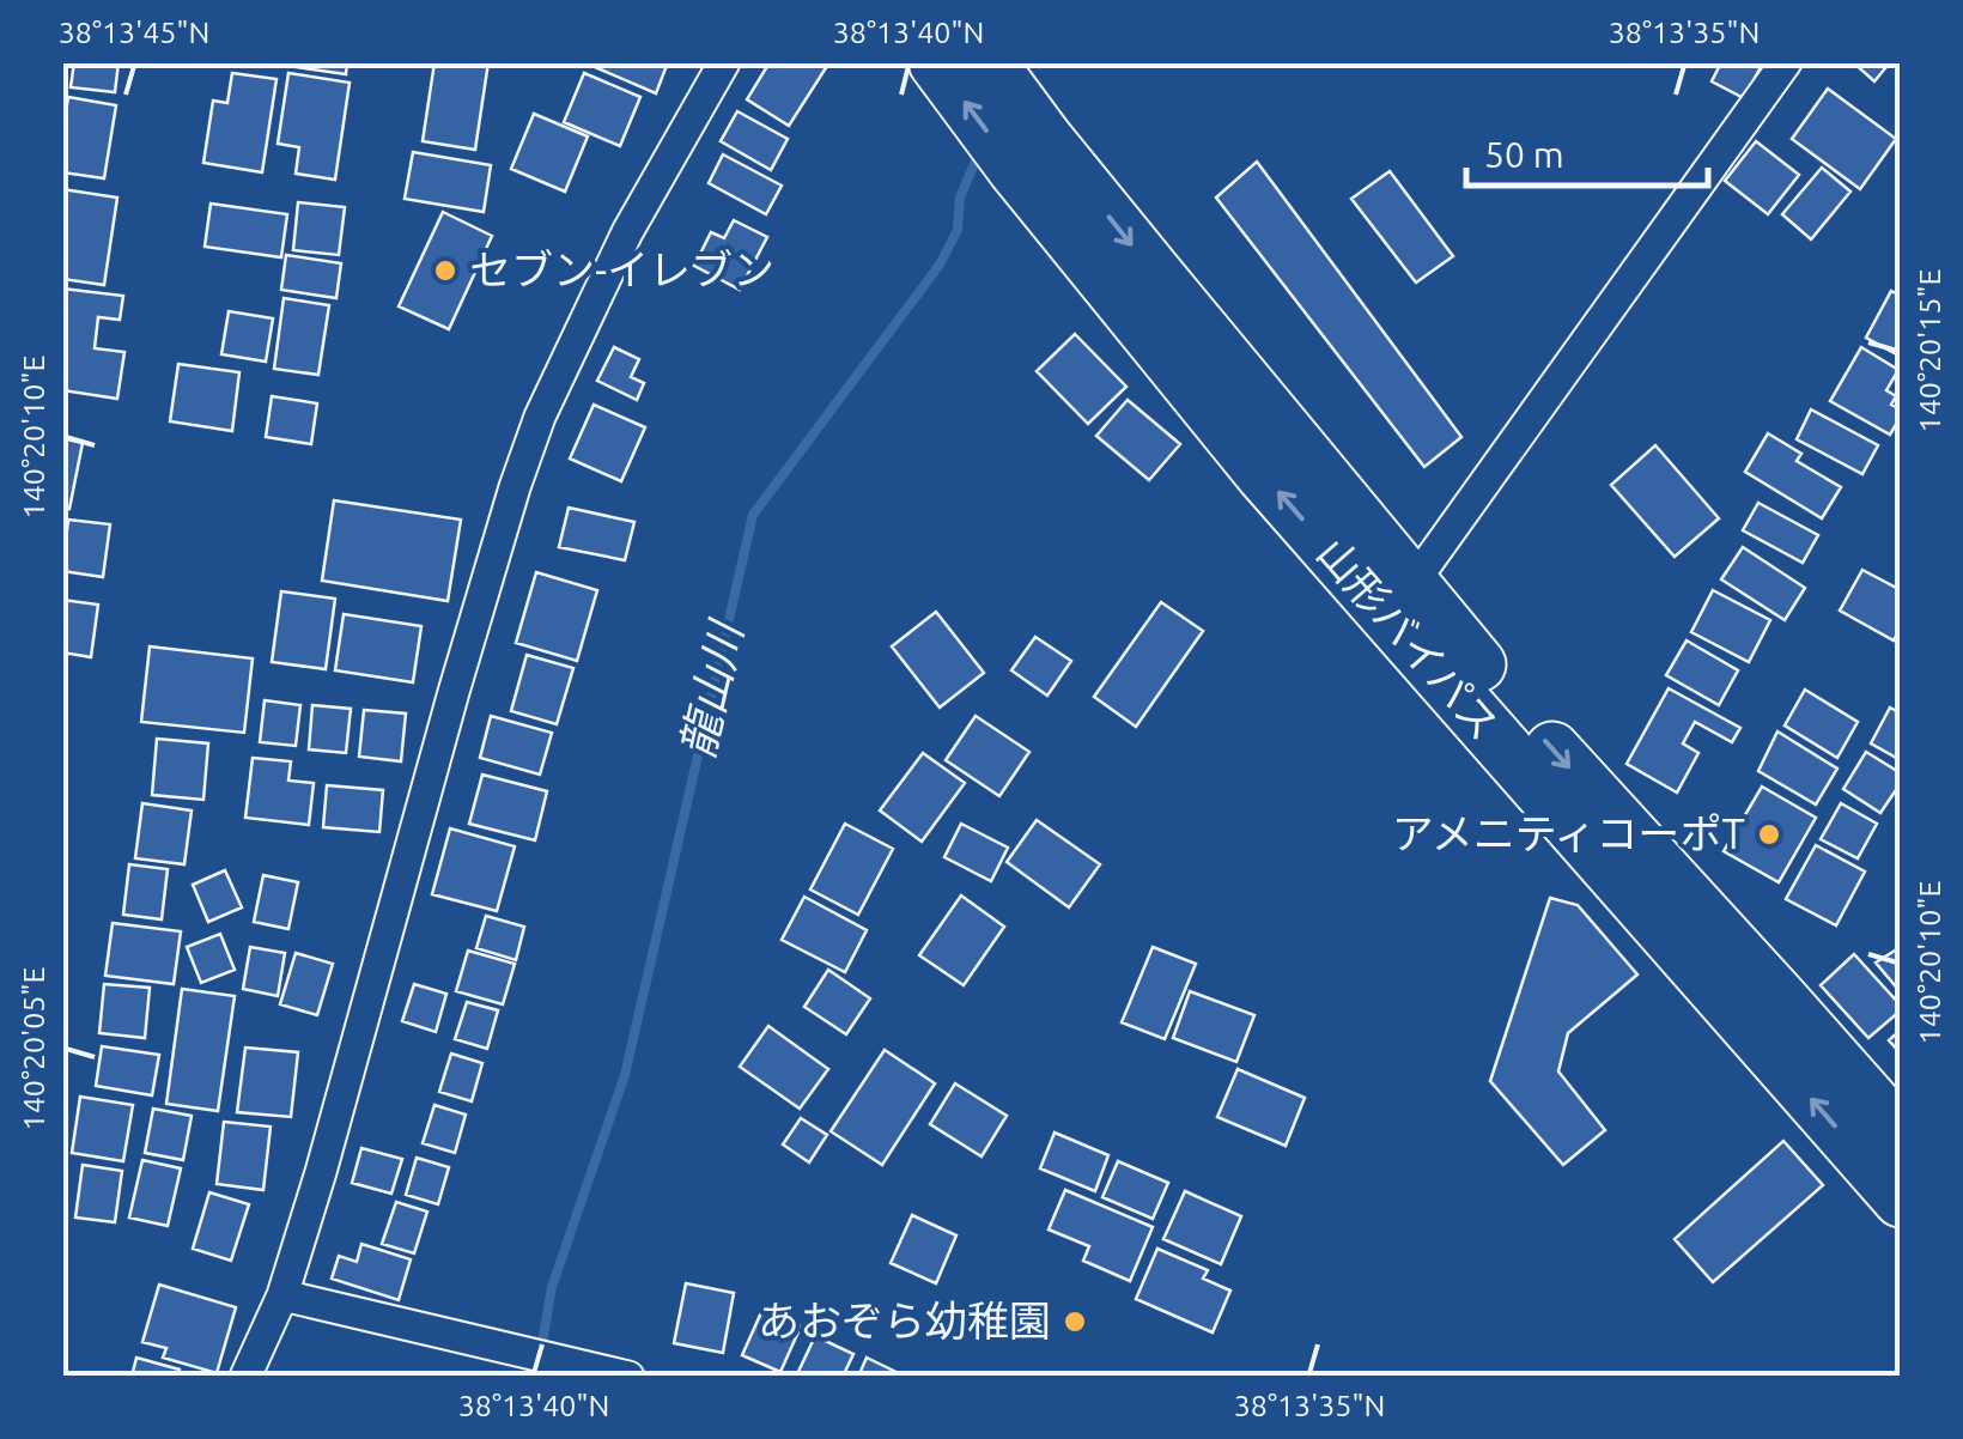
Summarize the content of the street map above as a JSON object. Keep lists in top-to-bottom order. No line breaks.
{"streets":{"highway":["山形バイパス"]},"water":["龍山川"],"places":["セブン-イレブン","アメニティコーポT","あおぞら幼稚園"],"scale_bar":"50 m","coordinates":["38°13'45\"N","38°13'40\"N","38°13'35\"N","140°20'15\"E","140°20'10\"E","140°20'05\"E"]}
